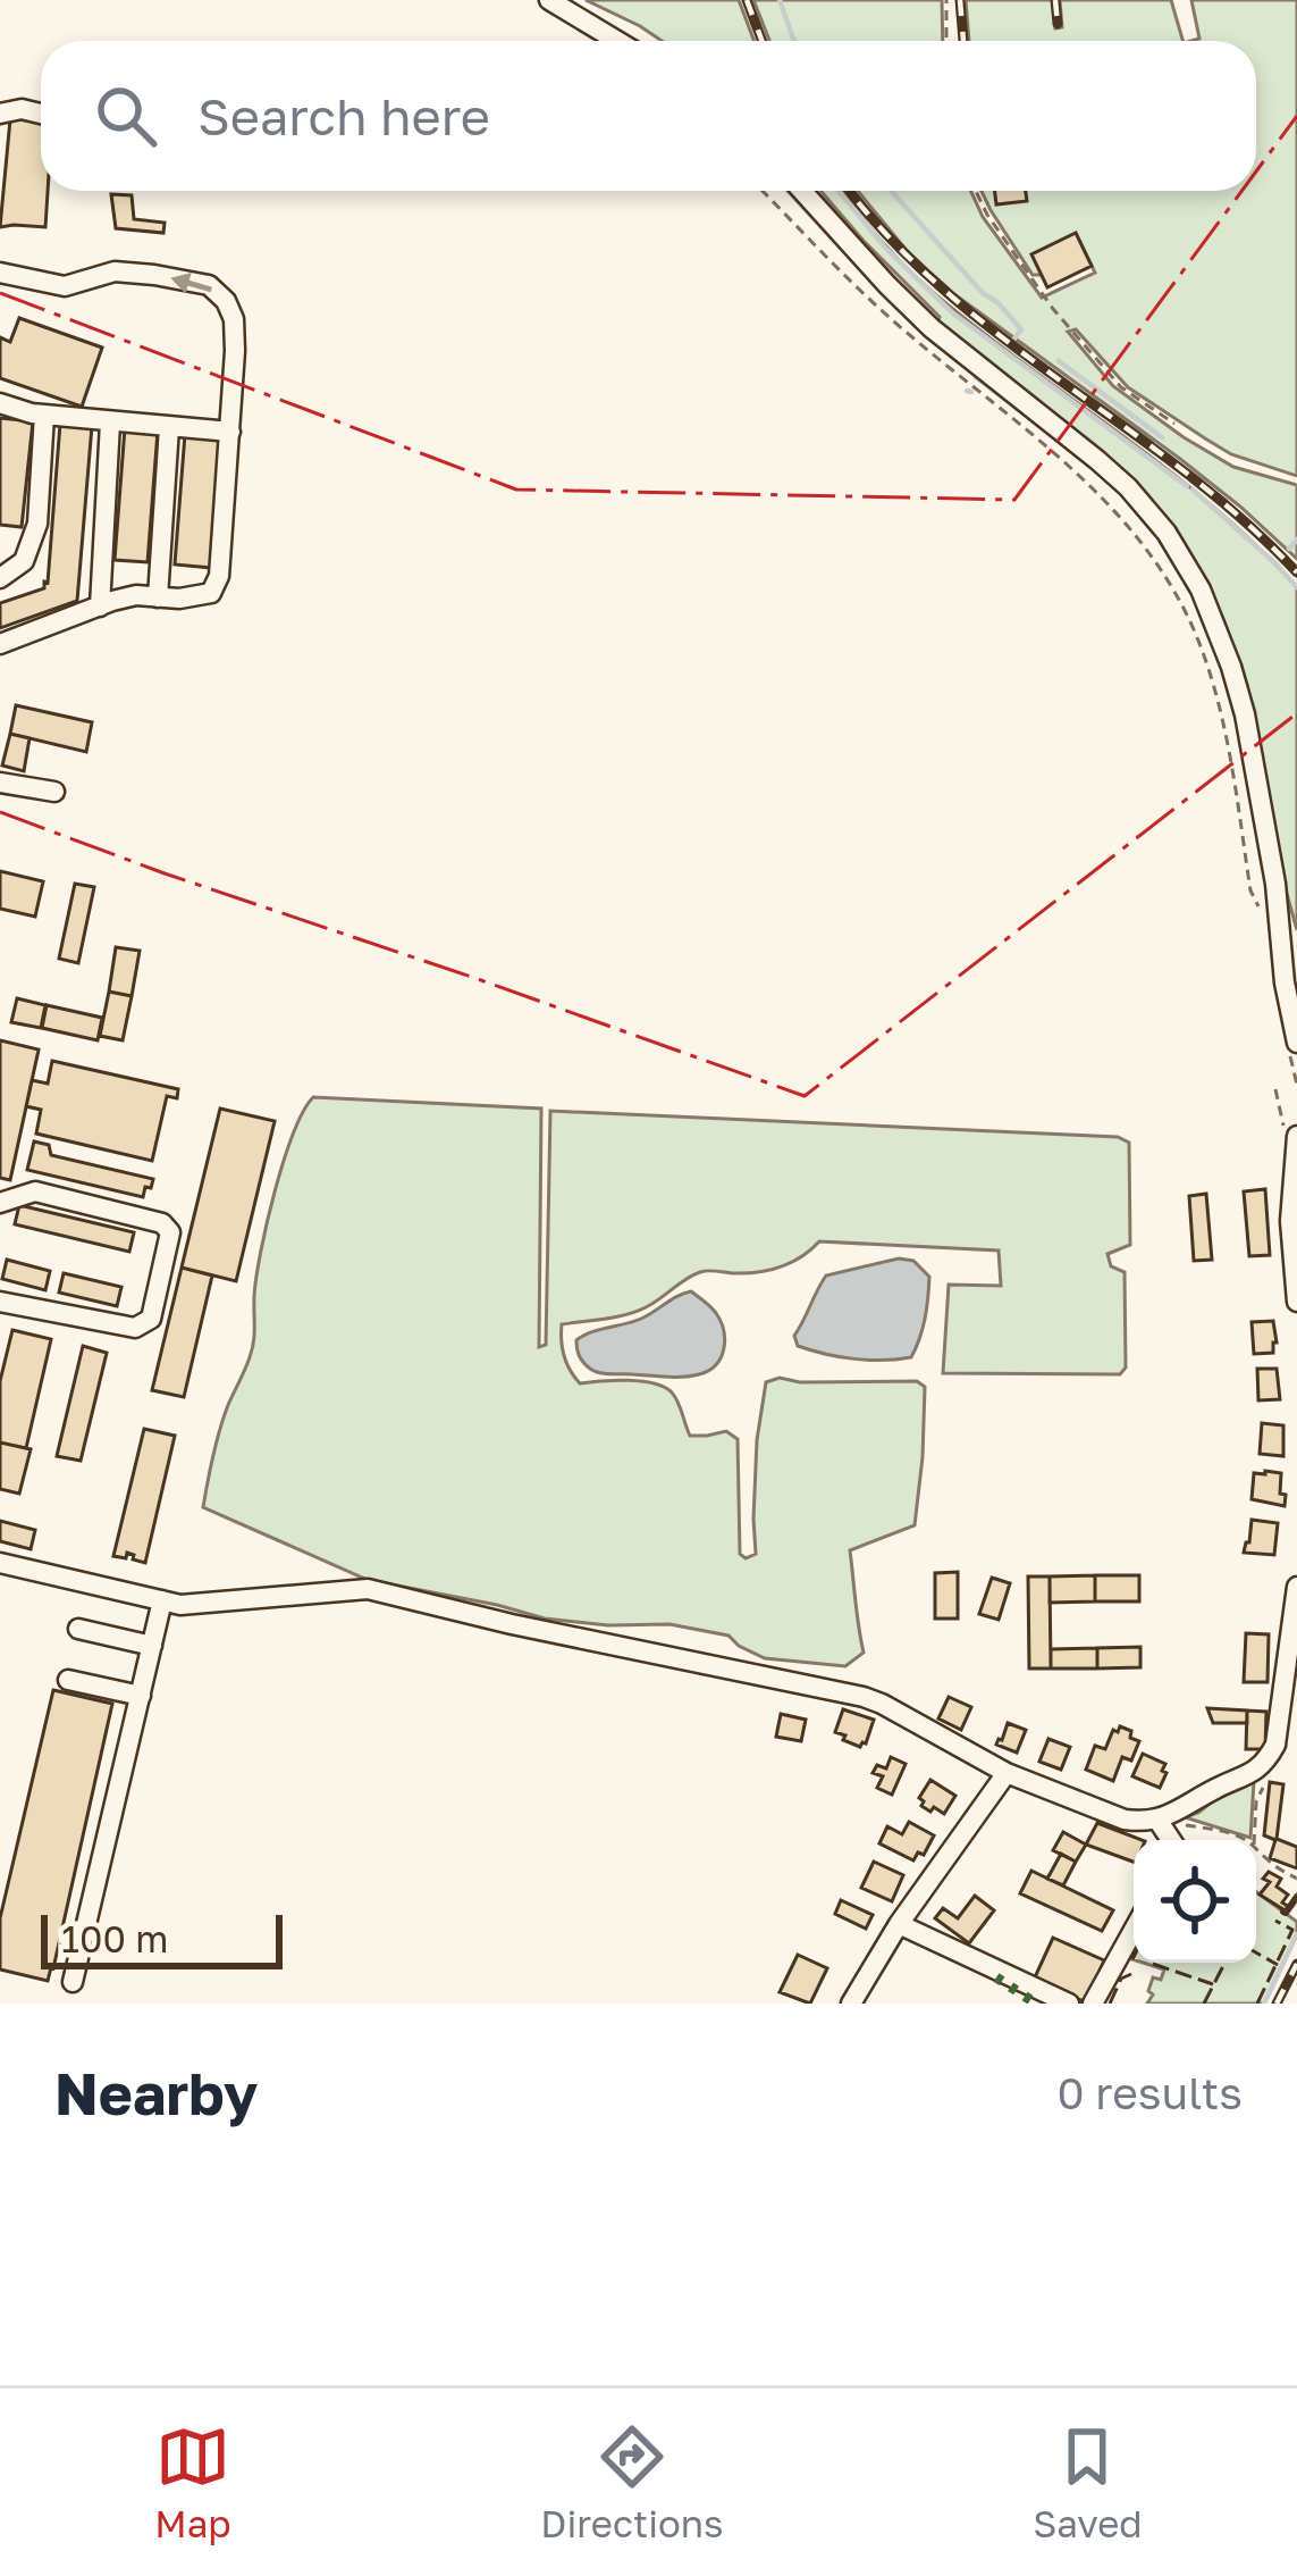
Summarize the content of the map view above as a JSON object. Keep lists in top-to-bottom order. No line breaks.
{"scale_bar":"100 m","page":{"search":"Search here","scale":"100 m","heading":["Nearby","0 results"],"nav":["Map","Directions","Saved"]}}
